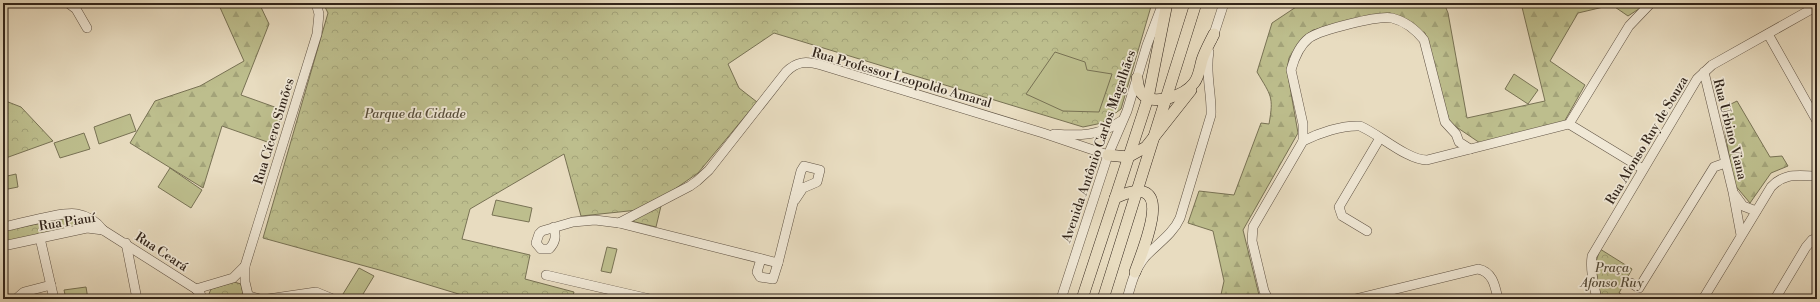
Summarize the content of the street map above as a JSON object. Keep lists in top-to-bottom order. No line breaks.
{"streets":{"main road":["Avenida Antônio Carlos Magalhães"],"street":["Rua Professor Leopoldo Amaral","Rua Urbino Viana","Rua Cícero Simões","Rua Afonso Ruy de Souza","Rua Piauí","Rua Ceará"]},"crossings":[["Rua Professor Leopoldo Amaral","Avenida Antônio Carlos Magalhães"],["Rua Urbino Viana","Rua Afonso Ruy de Souza"],["Rua Cícero Simões","Rua Ceará"],["Rua Piauí","Rua Ceará"]],"parks":["Parque da Cidade","Praça Afonso Ruy"]}
